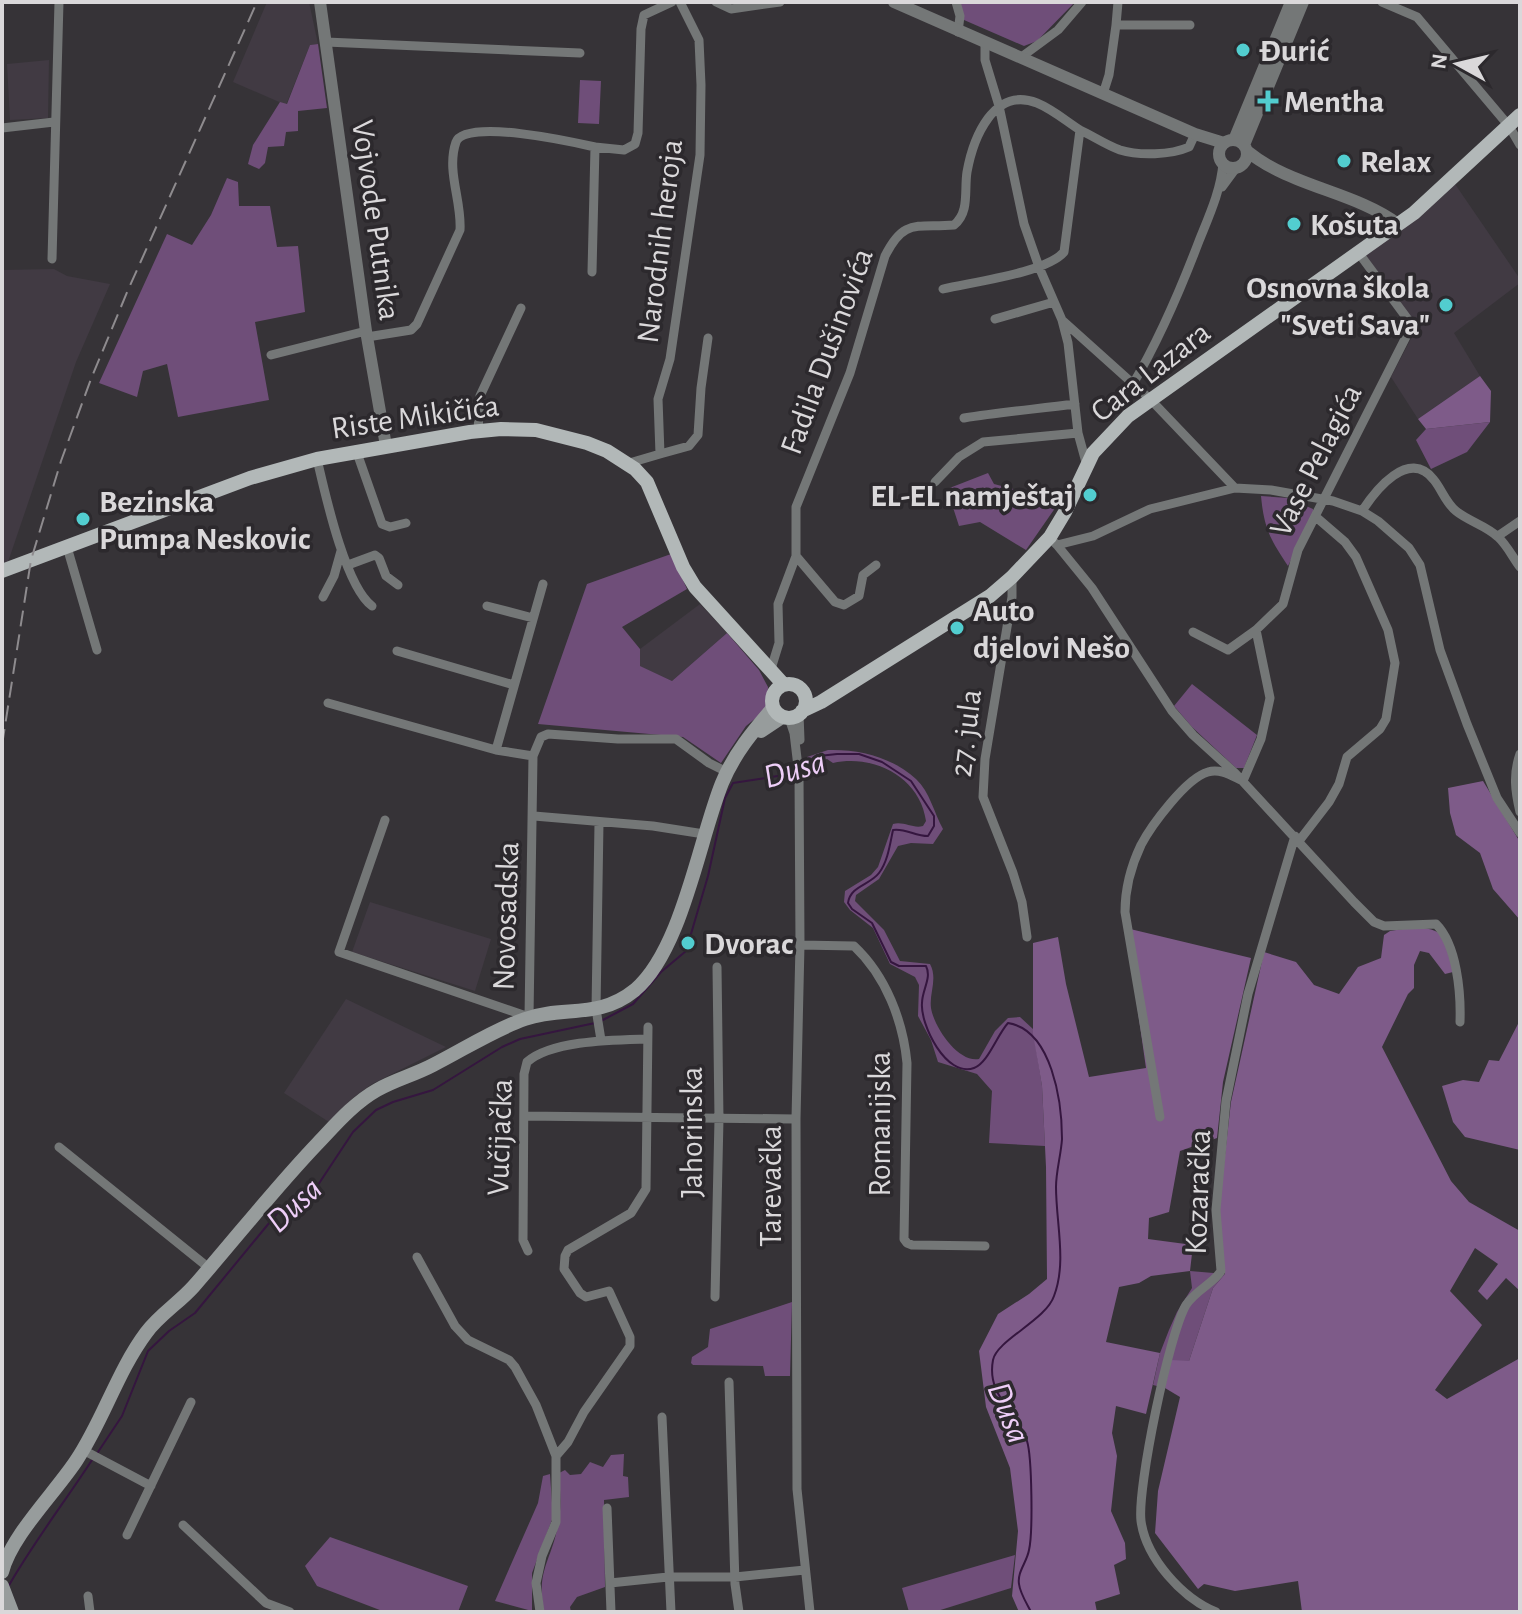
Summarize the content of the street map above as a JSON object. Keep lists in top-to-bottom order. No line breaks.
{"streets":{"main road":["Cara Lazara","Riste Mikičića"],"street":["Vojvode Putnika","Narodnih heroja","Fadila Dušinovića","Vase Pelagića","27. jula","Novosadska","Romanijska","Jahorinska","Vučijačka","Tarevačka","Kozaračka"]},"crossings":[["Vojvode Putnika","Riste Mikičića"],["Fadila Dušinovića","Riste Mikičića"],["Cara Lazara","Riste Mikičića"],["Cara Lazara","Vase Pelagića"],["Cara Lazara","27. jula"],["Cara Lazara","Tarevačka"],["Riste Mikičića","Tarevačka"],["Vase Pelagića","Kozaračka"],["Romanijska","Tarevačka"]],"water":["Dusa"],"places":{"other":["Đurić","Relax","Košuta","Osnovna škola \"Sveti Sava\"","EL-EL namještaj","Bezinska Pumpa Neskovic","Auto djelovi Nešo","Dvorac"],"health":["Mentha"]},"north":"left"}
